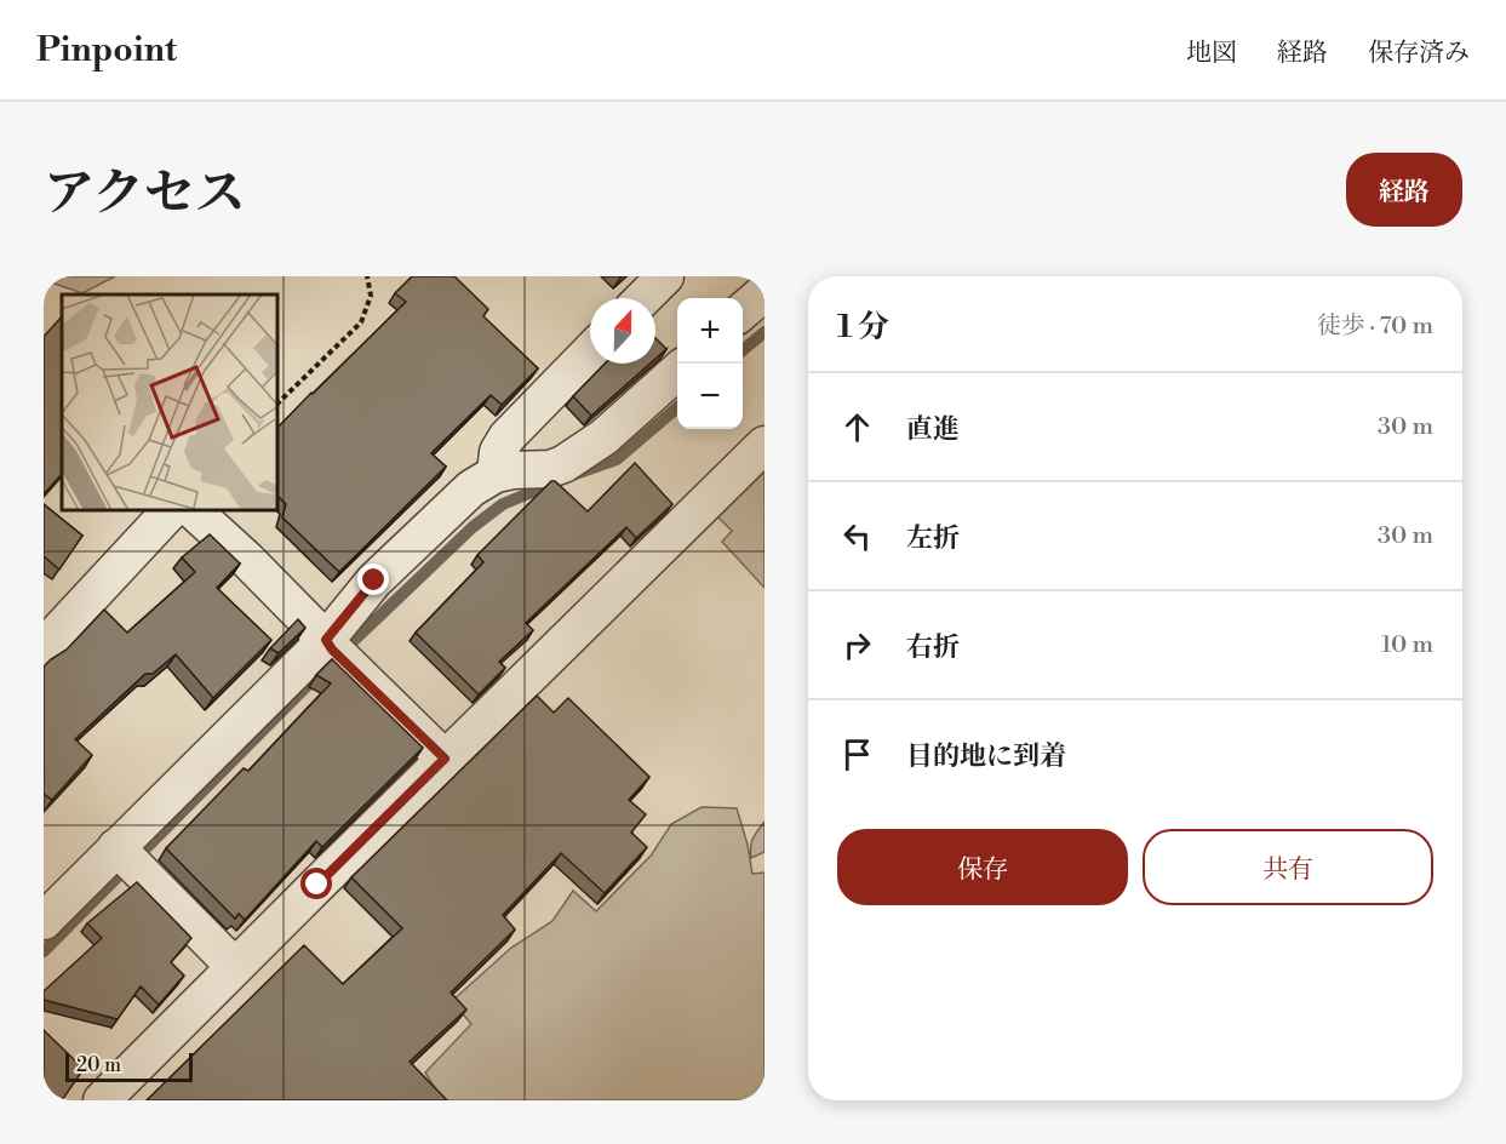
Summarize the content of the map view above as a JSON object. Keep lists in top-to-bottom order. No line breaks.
{"scale_bar":"20 m","north":"top","page":{"header":"Pinpoint","nav":["地図","経路","保存済み"],"title":"アクセス","buttons":["経路",["保存","共有"]],"heading":["1 分","徒歩 · 70 m"],"map_buttons":["+","−"],"list":[["直進","30 m"],["左折","30 m"],["右折","10 m"],"目的地に到着"],"scale":"20 m"}}
